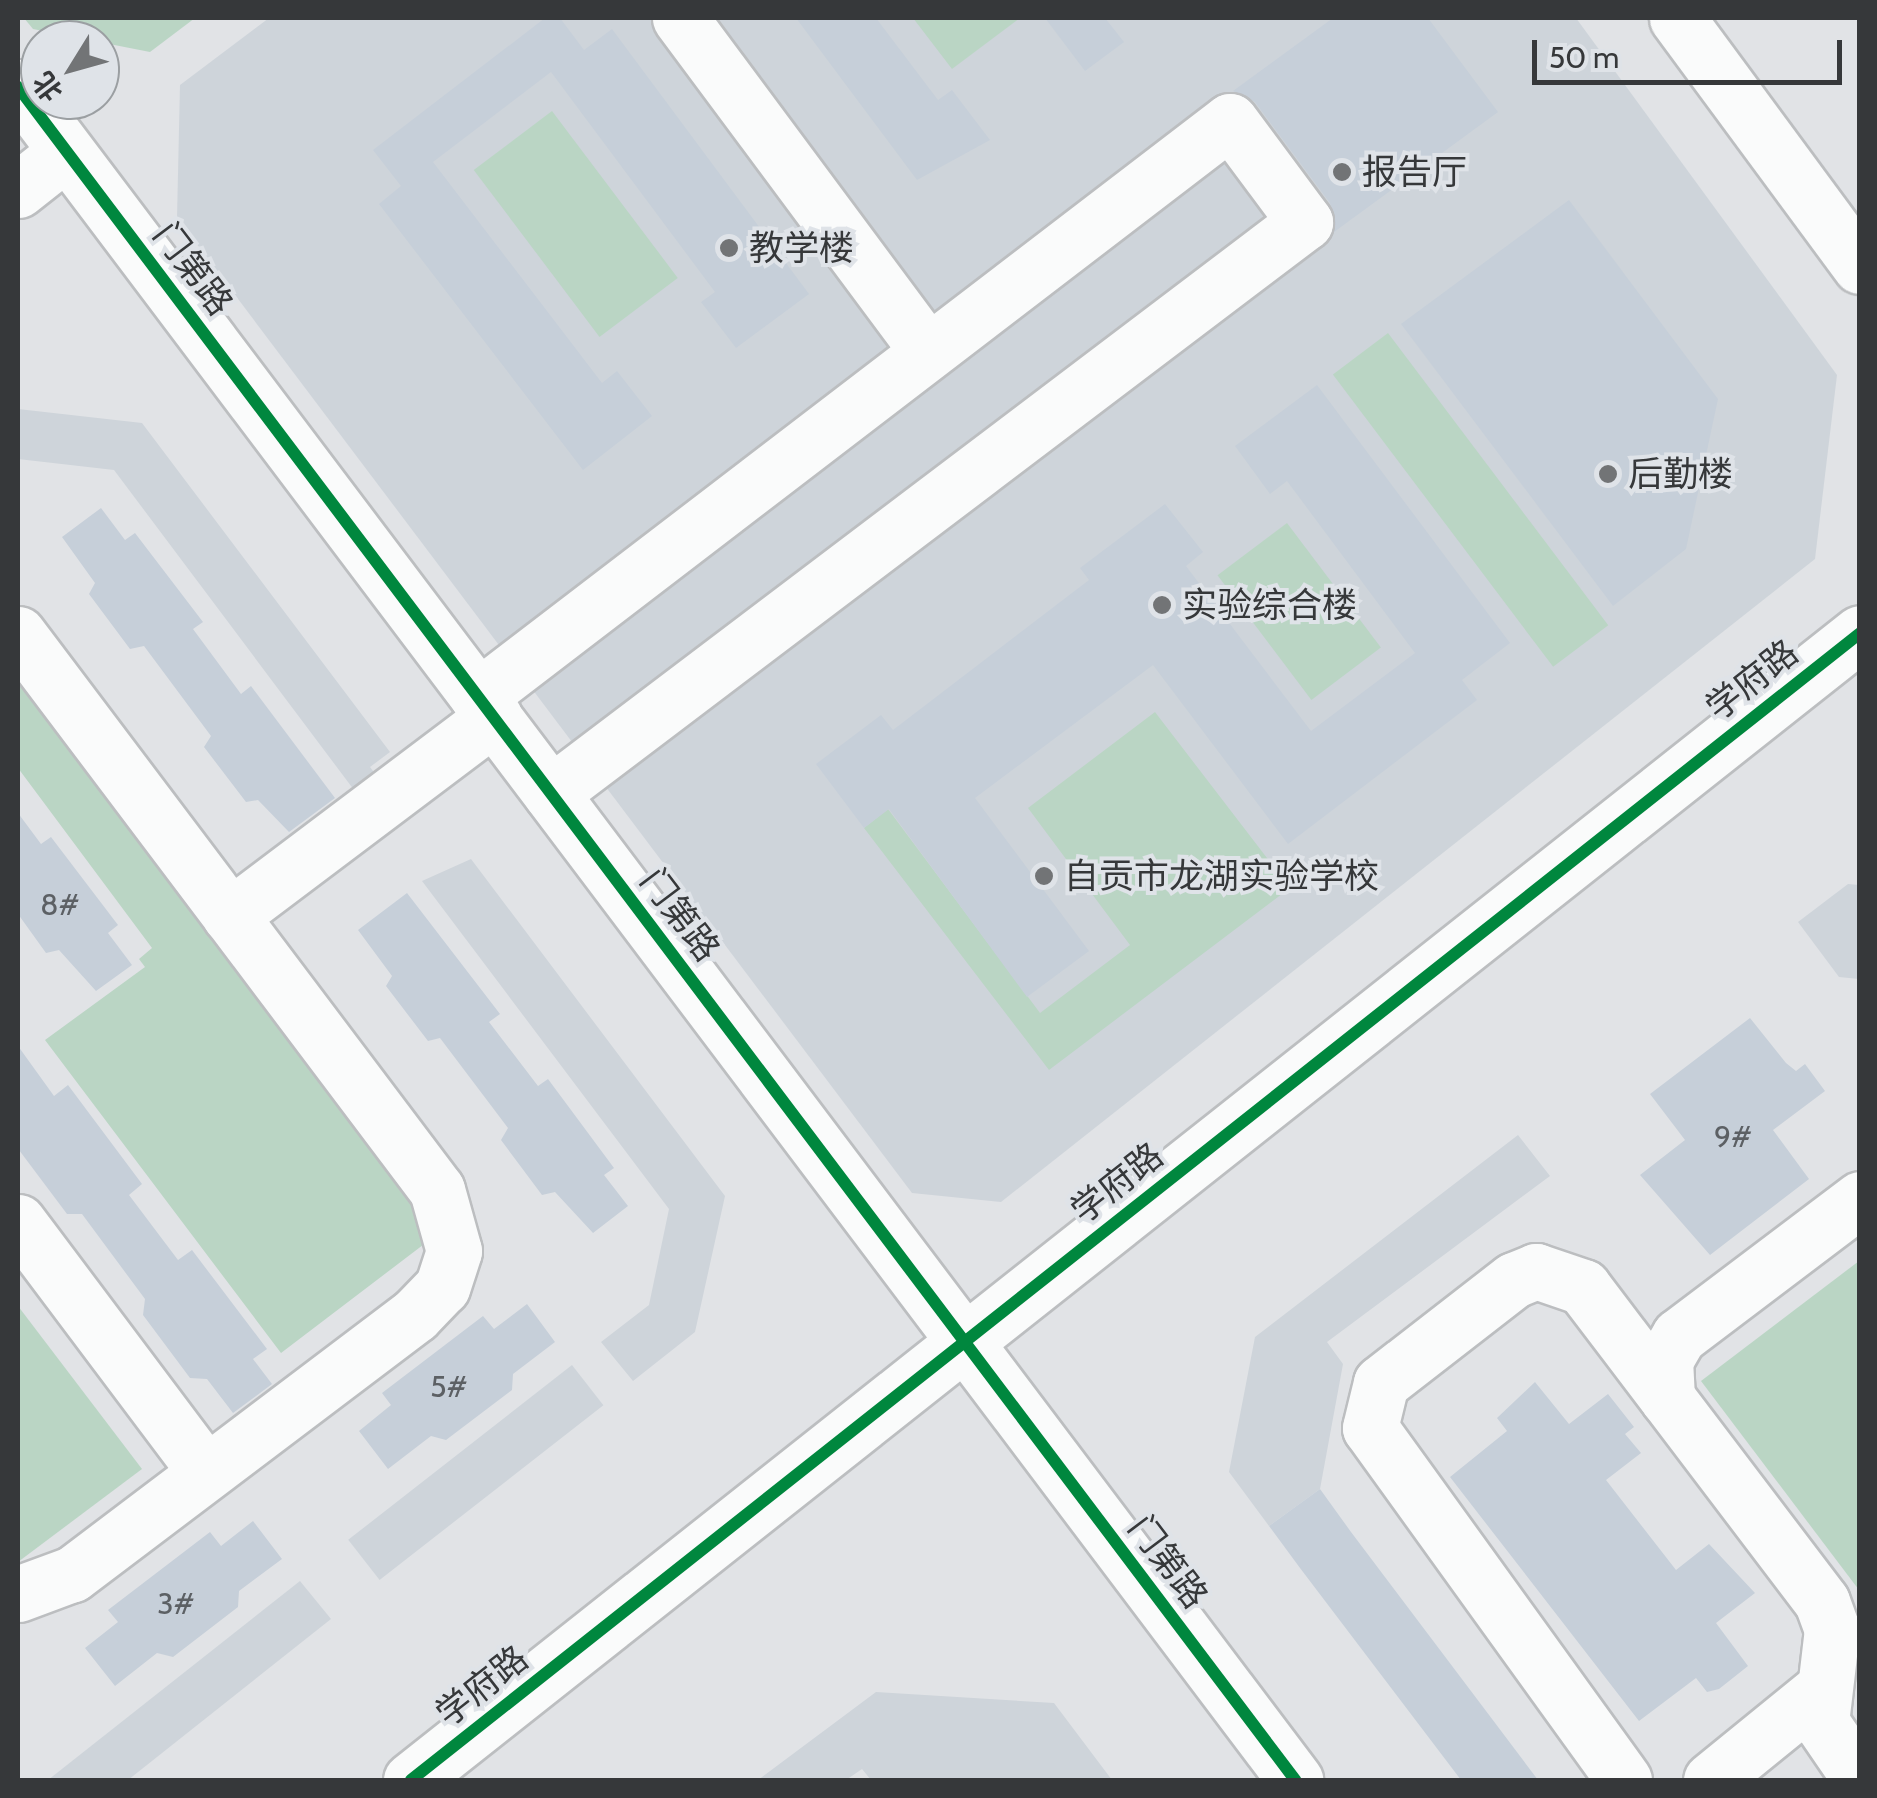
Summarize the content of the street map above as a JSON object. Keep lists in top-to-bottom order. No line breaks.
{"streets":{"street":["门第路","学府路"]},"crossings":[["门第路","学府路"]],"places":["报告厅","教学楼","后勤楼","实验综合楼","自贡市龙湖实验学校"],"house_numbers":["8#","9#","5#","3#"],"scale_bar":"50 m","north":"bottom left"}
